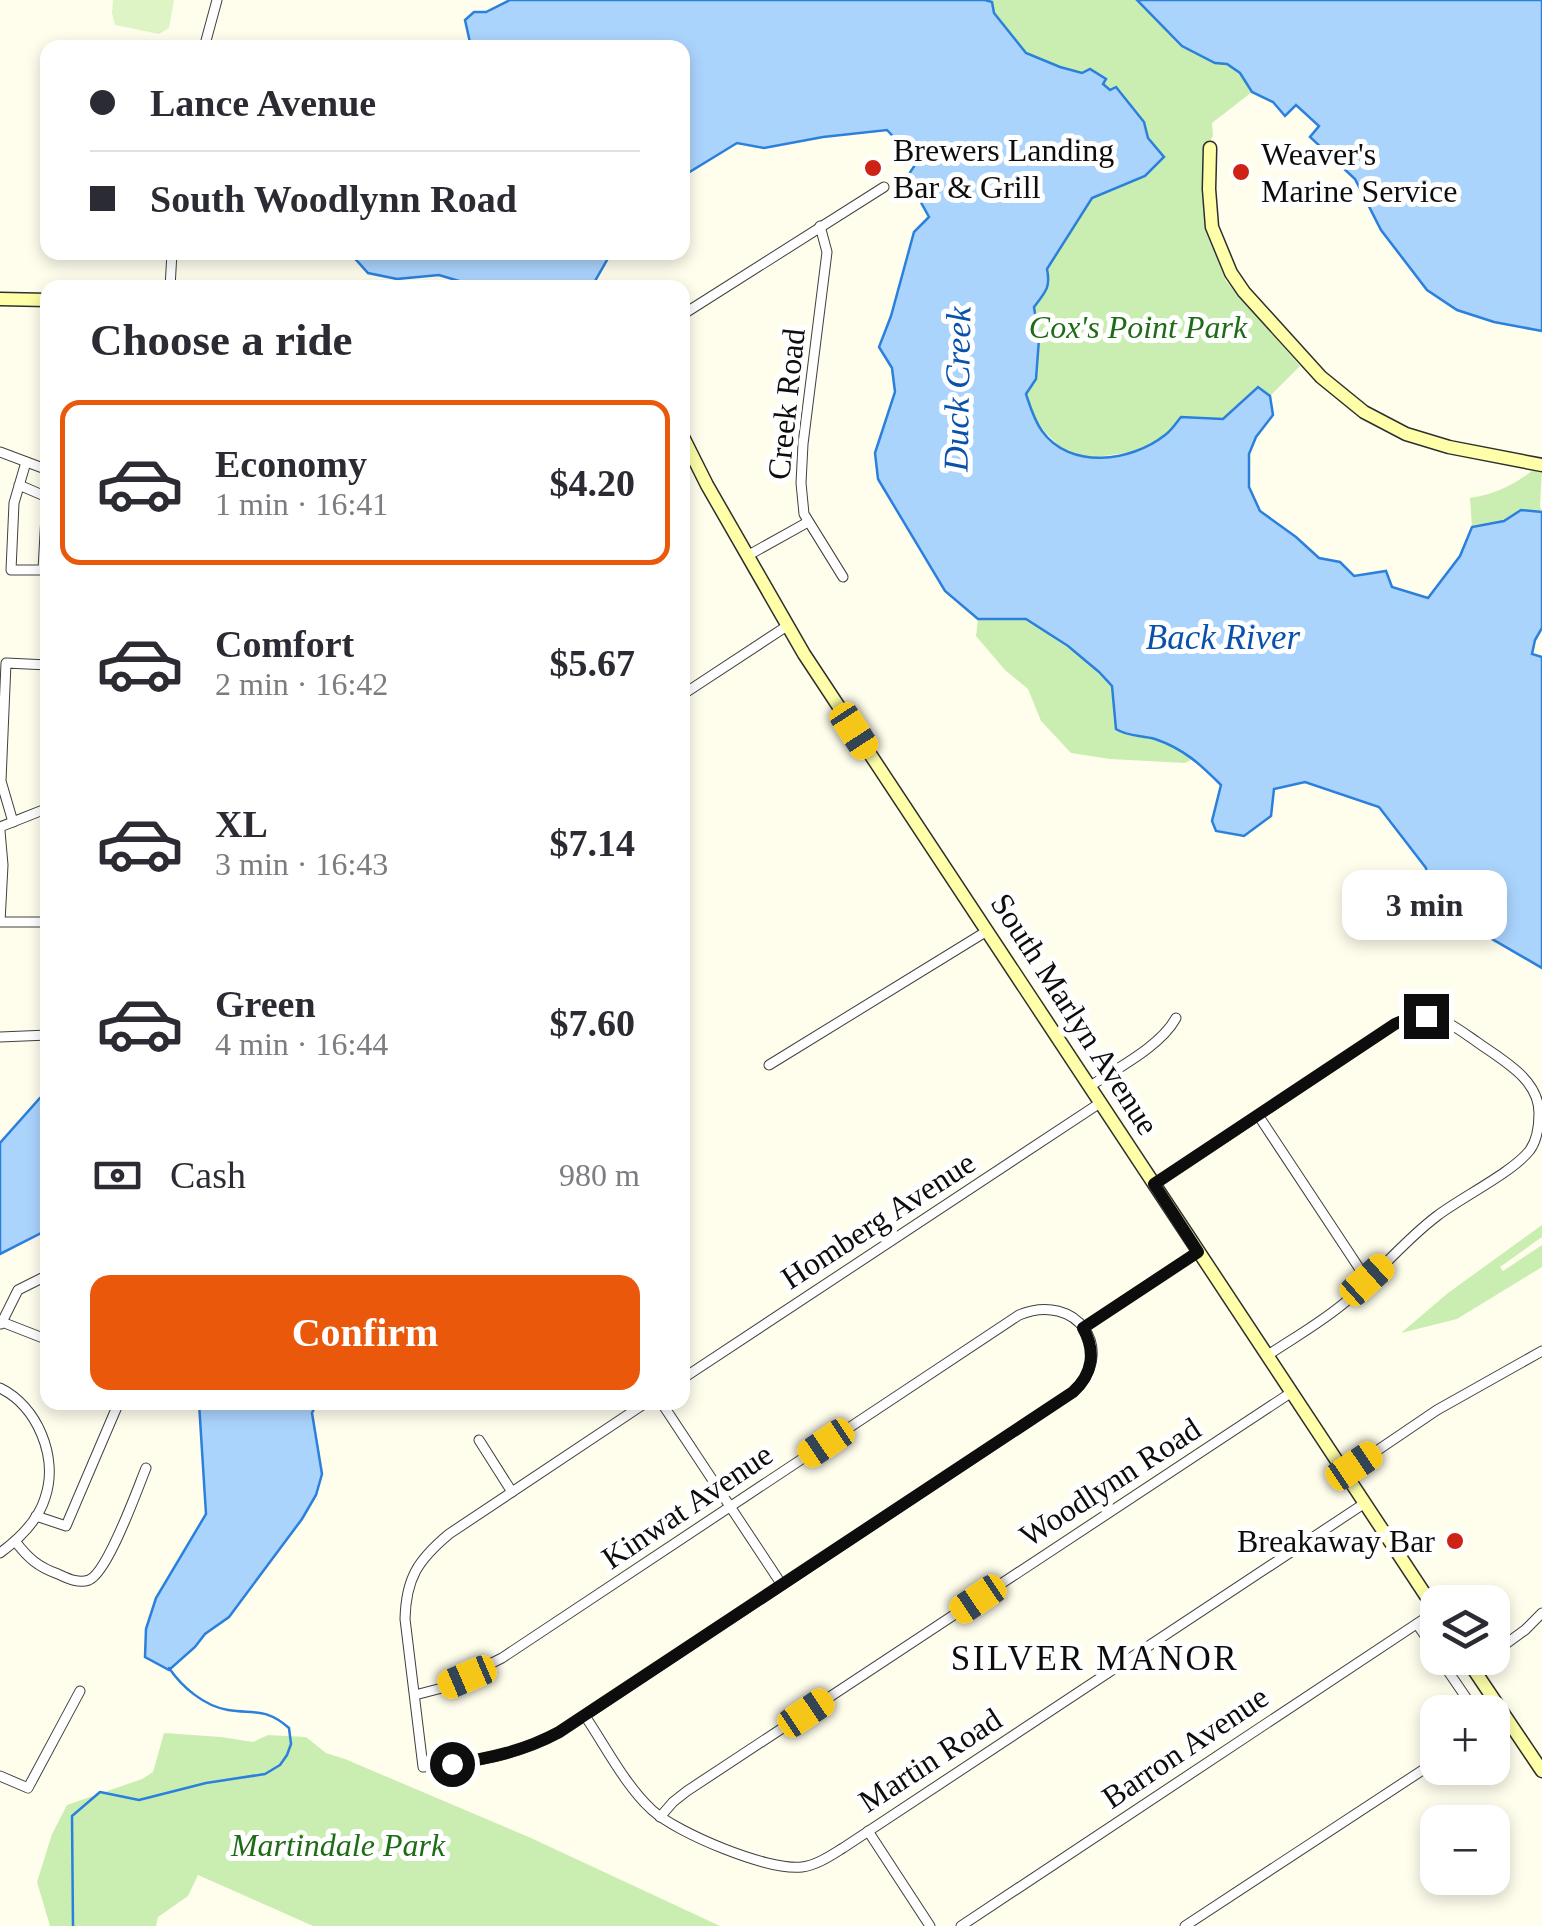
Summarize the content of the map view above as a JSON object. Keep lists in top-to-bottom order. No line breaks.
{"streets":{"street":["Creek Road","South Marlyn Avenue","Homberg Avenue","Woodlynn Road","Kinwat Avenue","Barron Avenue","Martin Road"]},"crossings":[["South Marlyn Avenue","Homberg Avenue"],["South Marlyn Avenue","Woodlynn Road"],["South Marlyn Avenue","Martin Road"],["Woodlynn Road","Martin Road"]],"districts":["SILVER MANOR"],"water":["Duck Creek","Back River"],"parks":["Cox's Point Park","Martindale Park"],"places":["Brewers Landing Bar & Grill","Weaver's Marine Service","Breakaway Bar"],"page":{"banner":["Lance Avenue","South Woodlynn Road"],"heading":"Choose a ride","list":[{"name":"Economy","note":"1 min · 16:41","value":"$4.20"},{"name":"Comfort","note":"2 min · 16:42","value":"$5.67"},{"name":"XL","note":"3 min · 16:43","value":"$7.14"},{"name":"Green","note":"4 min · 16:44","value":"$7.60"}],"bubble":"3 min","pay":["Cash","980 m"],"buttons":"Confirm","map_buttons":["+","−"]}}
